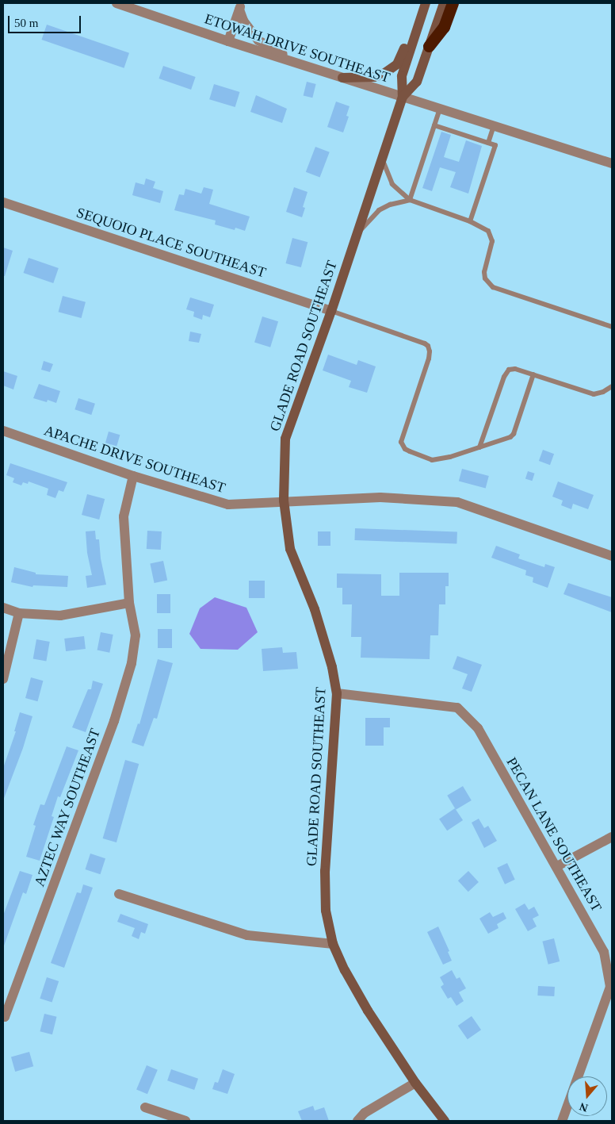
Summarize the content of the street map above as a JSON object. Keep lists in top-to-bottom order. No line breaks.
{"streets":{"street":["ETOWAH DRIVE SOUTHEAST","SEQUOIO PLACE SOUTHEAST","GLADE ROAD SOUTHEAST","APACHE DRIVE SOUTHEAST","AZTEC WAY SOUTHEAST","PECAN LANE SOUTHEAST"]},"crossings":[["ETOWAH DRIVE SOUTHEAST","GLADE ROAD SOUTHEAST"],["SEQUOIO PLACE SOUTHEAST","GLADE ROAD SOUTHEAST"],["GLADE ROAD SOUTHEAST","APACHE DRIVE SOUTHEAST"],["GLADE ROAD SOUTHEAST","PECAN LANE SOUTHEAST"],["APACHE DRIVE SOUTHEAST","AZTEC WAY SOUTHEAST"]],"scale_bar":"50 m","north":"bottom"}
